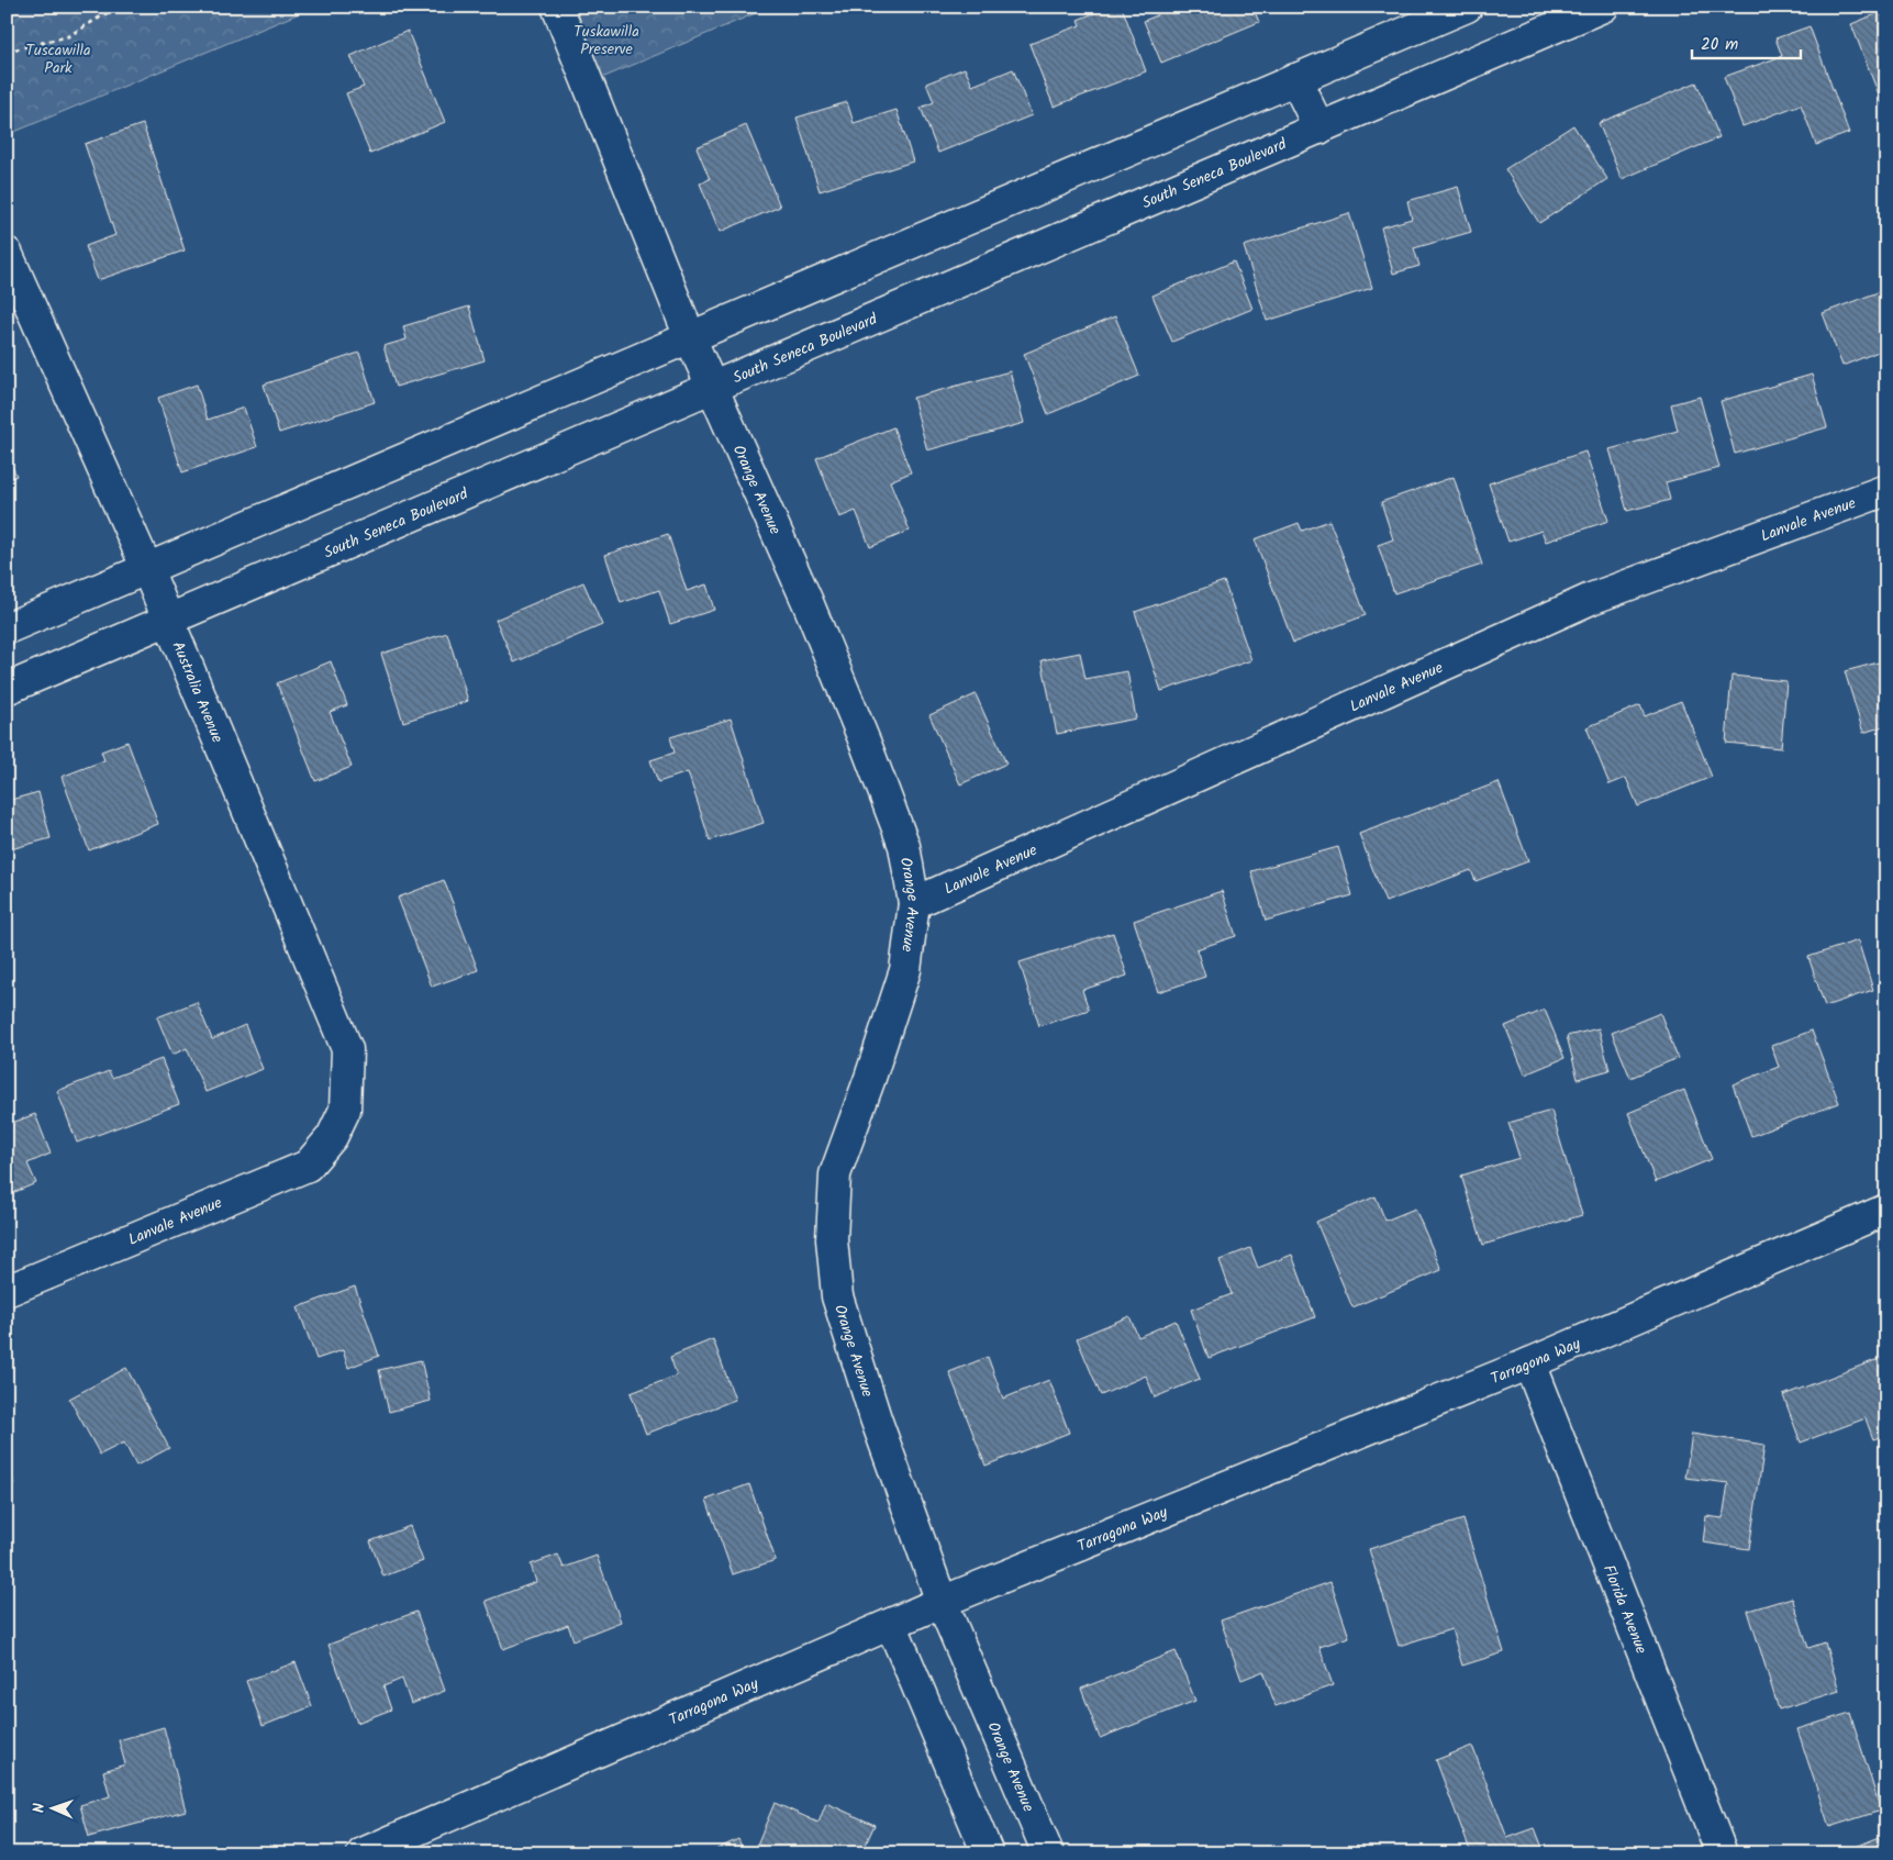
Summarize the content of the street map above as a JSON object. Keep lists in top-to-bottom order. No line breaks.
{"streets":{"street":["South Seneca Boulevard","Orange Avenue","Lanvale Avenue","Australia Avenue","Tarragona Way","Florida Avenue"]},"crossings":[["South Seneca Boulevard","Orange Avenue"],["South Seneca Boulevard","Australia Avenue"],["Orange Avenue","Lanvale Avenue"],["Orange Avenue","Tarragona Way"],["Lanvale Avenue","Australia Avenue"],["Tarragona Way","Florida Avenue"]],"parks":["Tuskawilla Preserve","Tuscawilla Park"],"scale_bar":"20 m","north":"left"}
